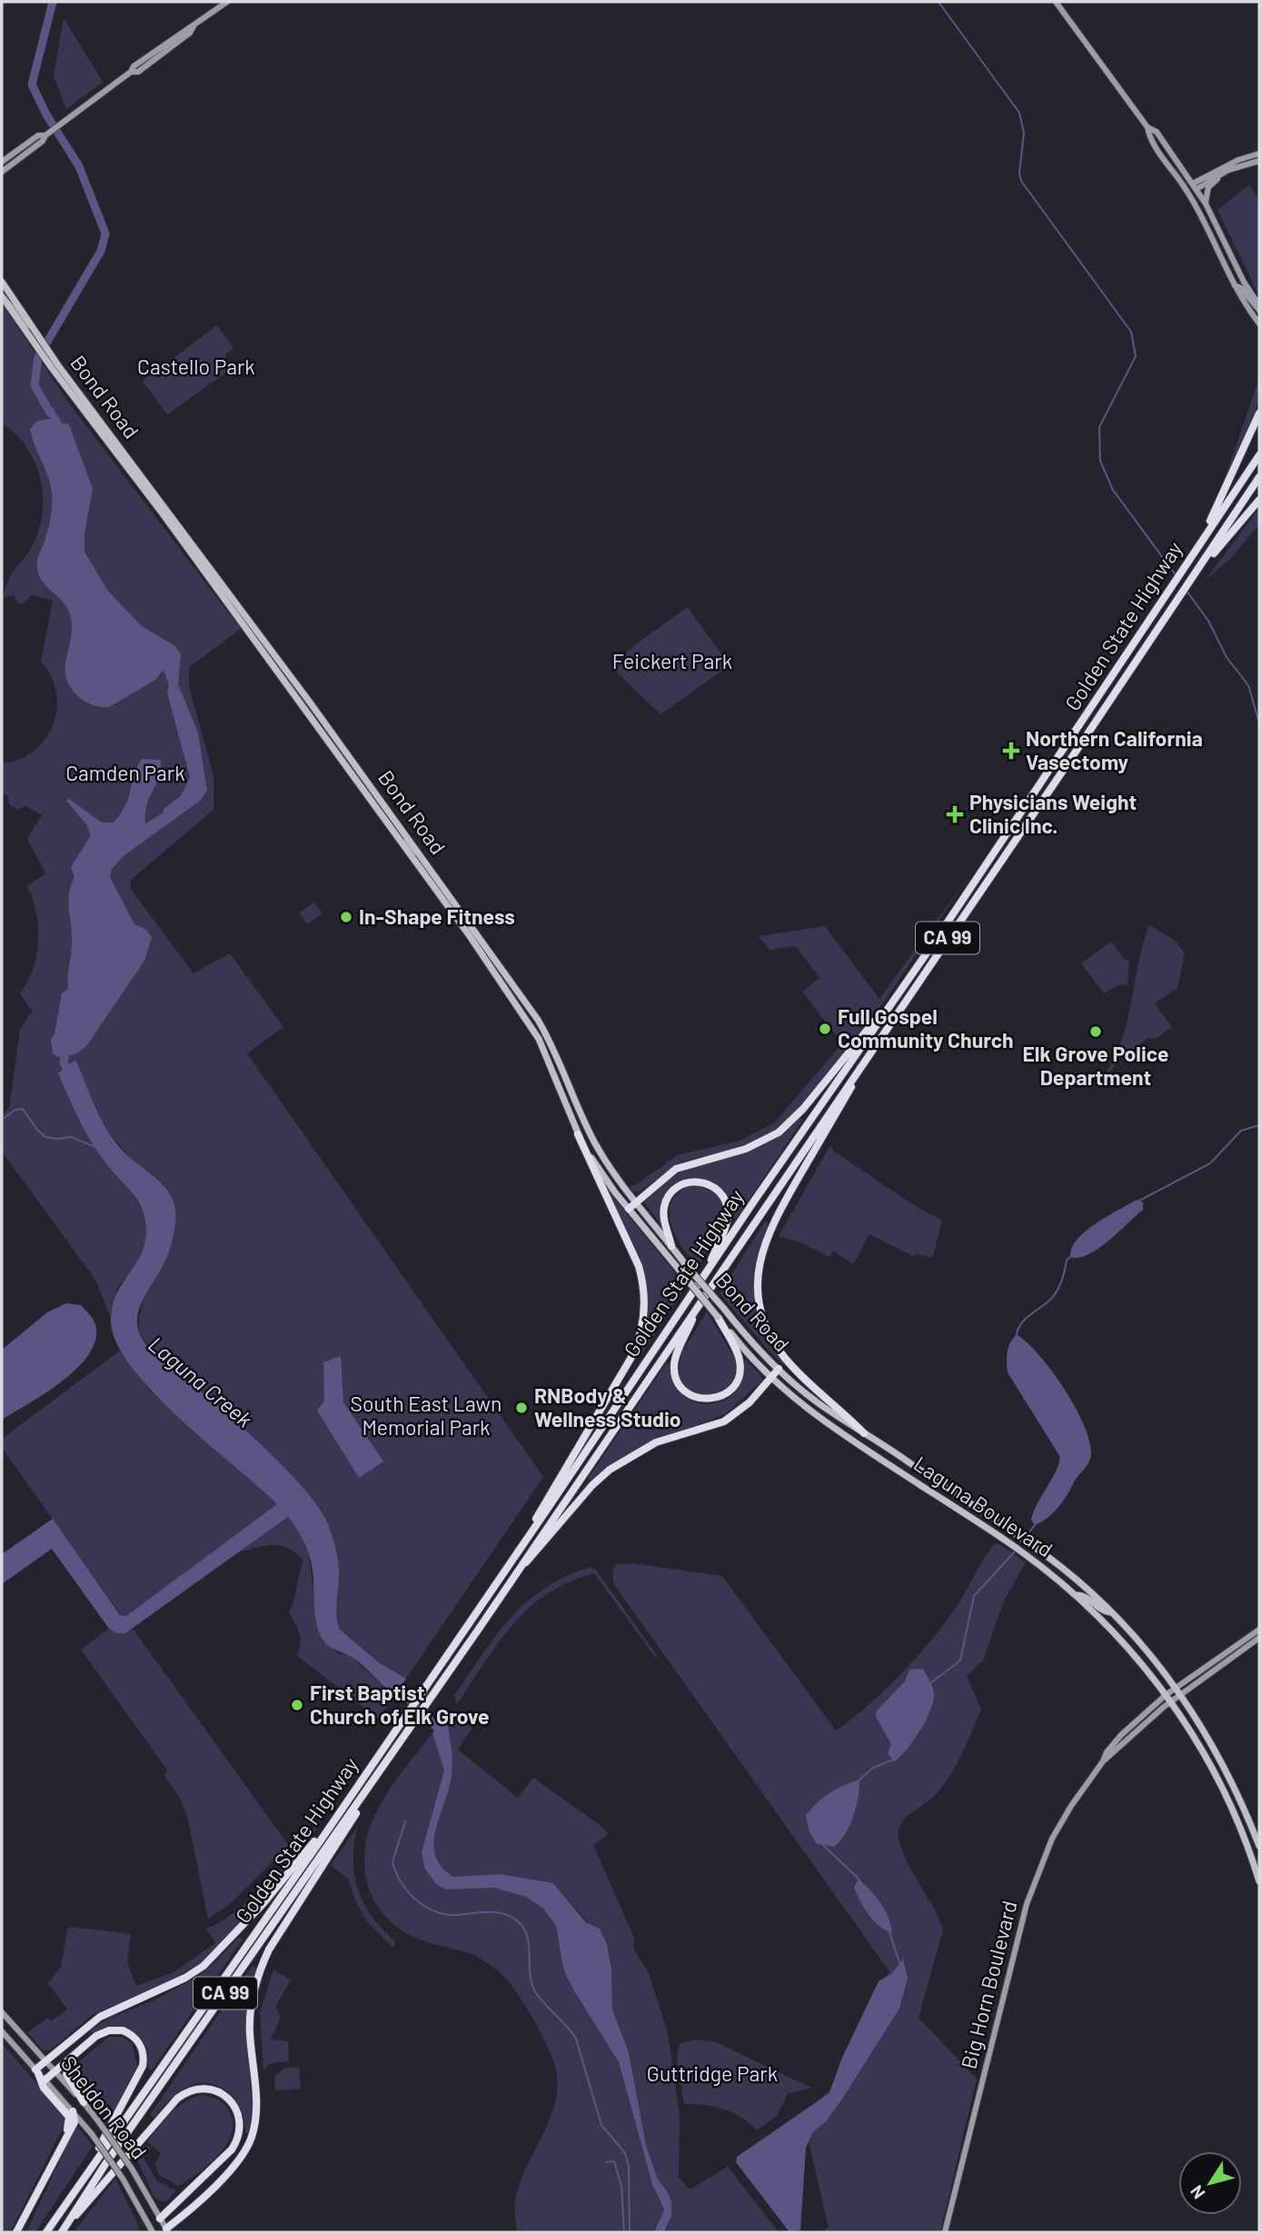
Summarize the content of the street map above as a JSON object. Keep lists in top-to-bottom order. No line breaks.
{"streets":{"highway":["Golden State Highway","CA 99"],"main road":["Bond Road","Laguna Boulevard","Big Horn Boulevard","Sheldon Road"]},"crossings":[["Bond Road","Laguna Boulevard"],["Laguna Boulevard","Big Horn Boulevard"]],"water":["Laguna Creek"],"parks":["Castello Park","Feickert Park","Camden Park","South East Lawn Memorial Park","Guttridge Park"],"places":{"health":["Northern California Vasectomy","Physicians Weight Clinic Inc."],"other":["In-Shape Fitness","Full Gospel Community Church","Elk Grove Police Department","RNBody & Wellness Studio","First Baptist Church of Elk Grove"]},"north":"bottom left"}
